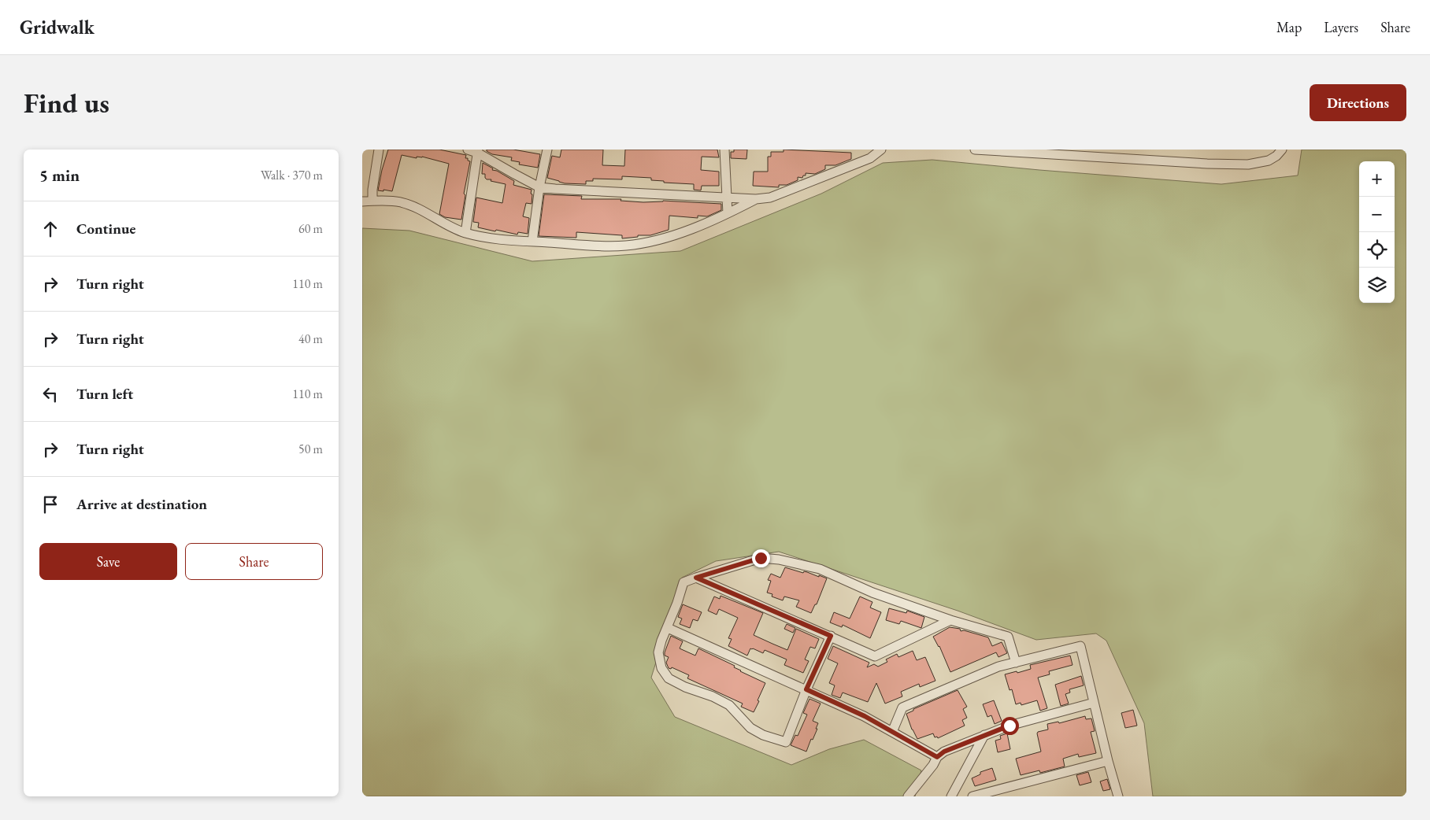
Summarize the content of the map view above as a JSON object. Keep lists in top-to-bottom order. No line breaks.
{"page":{"header":"Gridwalk","nav":["Map","Layers","Share"],"buttons":["Directions",["Save","Share"]],"title":"Find us","heading":["5 min","Walk · 370 m"],"map_buttons":["+","−"],"list":[["Continue","60 m"],["Turn right","110 m"],["Turn right","40 m"],["Turn left","110 m"],["Turn right","50 m"],"Arrive at destination"]}}
